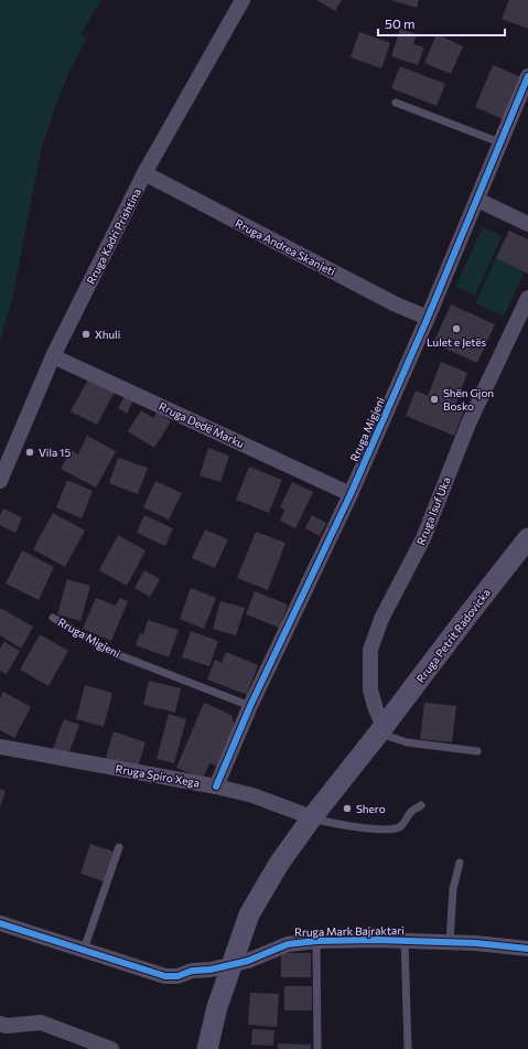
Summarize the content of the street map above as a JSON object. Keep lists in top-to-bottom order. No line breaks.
{"streets":{"main road":["Rruga Petrit Radovicka"],"street":["Rruga Kadri Prishtina","Rruga Andrea Skanjeti","Rruga Dedë Marku","Rruga Migjeni","Rruga Isuf Uka","Rruga Spiro Xega","Rruga Mark Bajraktari"]},"crossings":[["Rruga Kadri Prishtina","Rruga Andrea Skanjeti"],["Rruga Kadri Prishtina","Rruga Dedë Marku"],["Rruga Andrea Skanjeti","Rruga Migjeni"],["Rruga Dedë Marku","Rruga Migjeni"],["Rruga Migjeni","Rruga Spiro Xega"],["Rruga Isuf Uka","Rruga Petrit Radovicka"],["Rruga Petrit Radovicka","Rruga Spiro Xega"],["Rruga Petrit Radovicka","Rruga Mark Bajraktari"]],"places":["Lulet e Jetës","Xhuli","Shën Gjon Bosko","Vila 15","Shero"],"scale_bar":"50 m"}
